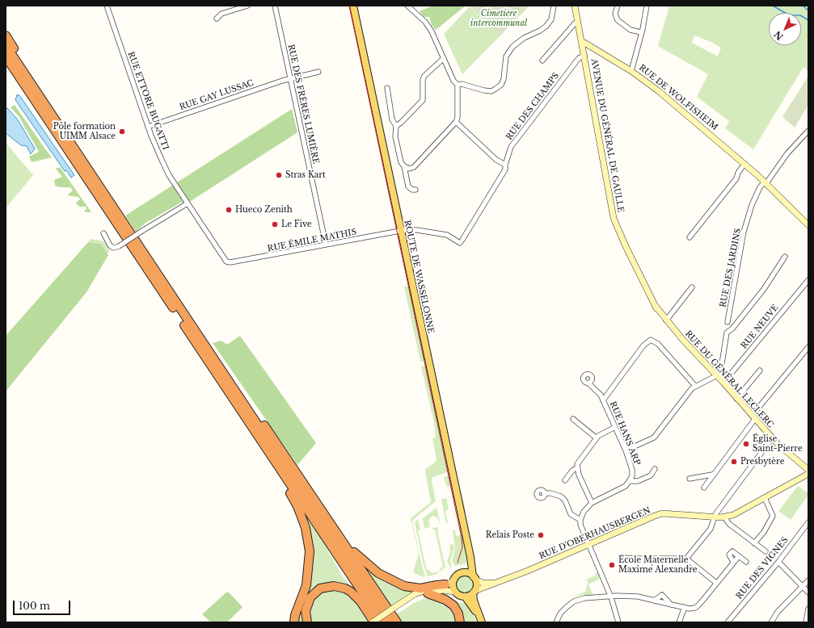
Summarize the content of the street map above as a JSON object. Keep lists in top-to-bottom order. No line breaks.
{"streets":{"main road":["RUE DE WOLFISHEIM","AVENUE DU GÉNÉRAL DE GAULLE","ROUTE DE WASSELONNE","RUE DU GÉNÉRAL LECLERC","RUE D'OBERHAUSBERGEN"],"street":["RUE GAY LUSSAC","RUE ETTORE BUGATTI","RUE DES FRÈRES LUMIÈRE","RUE DES CHAMPS","RUE ÉMILE MATHIS","RUE DES JARDINS","RUE NEUVE","RUE HANS ARP","RUE DES VIGNES"]},"crossings":[["RUE GAY LUSSAC","RUE ETTORE BUGATTI"],["RUE GAY LUSSAC","RUE DES FRÈRES LUMIÈRE"],["RUE DE WOLFISHEIM","AVENUE DU GÉNÉRAL DE GAULLE"],["RUE DE WOLFISHEIM","RUE DES JARDINS"],["RUE ETTORE BUGATTI","RUE ÉMILE MATHIS"],["RUE DES FRÈRES LUMIÈRE","RUE ÉMILE MATHIS"],["RUE DES CHAMPS","AVENUE DU GÉNÉRAL DE GAULLE"],["RUE DES CHAMPS","RUE ÉMILE MATHIS"],["AVENUE DU GÉNÉRAL DE GAULLE","RUE DU GÉNÉRAL LECLERC"],["RUE ÉMILE MATHIS","ROUTE DE WASSELONNE"],["ROUTE DE WASSELONNE","RUE D'OBERHAUSBERGEN"],["RUE NEUVE","RUE DU GÉNÉRAL LECLERC"]],"parks":["Cimetière intercommunal"],"places":["Pôle formation UIMM Alsace","Stras Kart","Hueco Zenith","Le Five","Église Saint-Pierre","Presbytère","Relais Poste","École Maternelle Maxime Alexandre"],"scale_bar":"100 m","north":"bottom left"}
